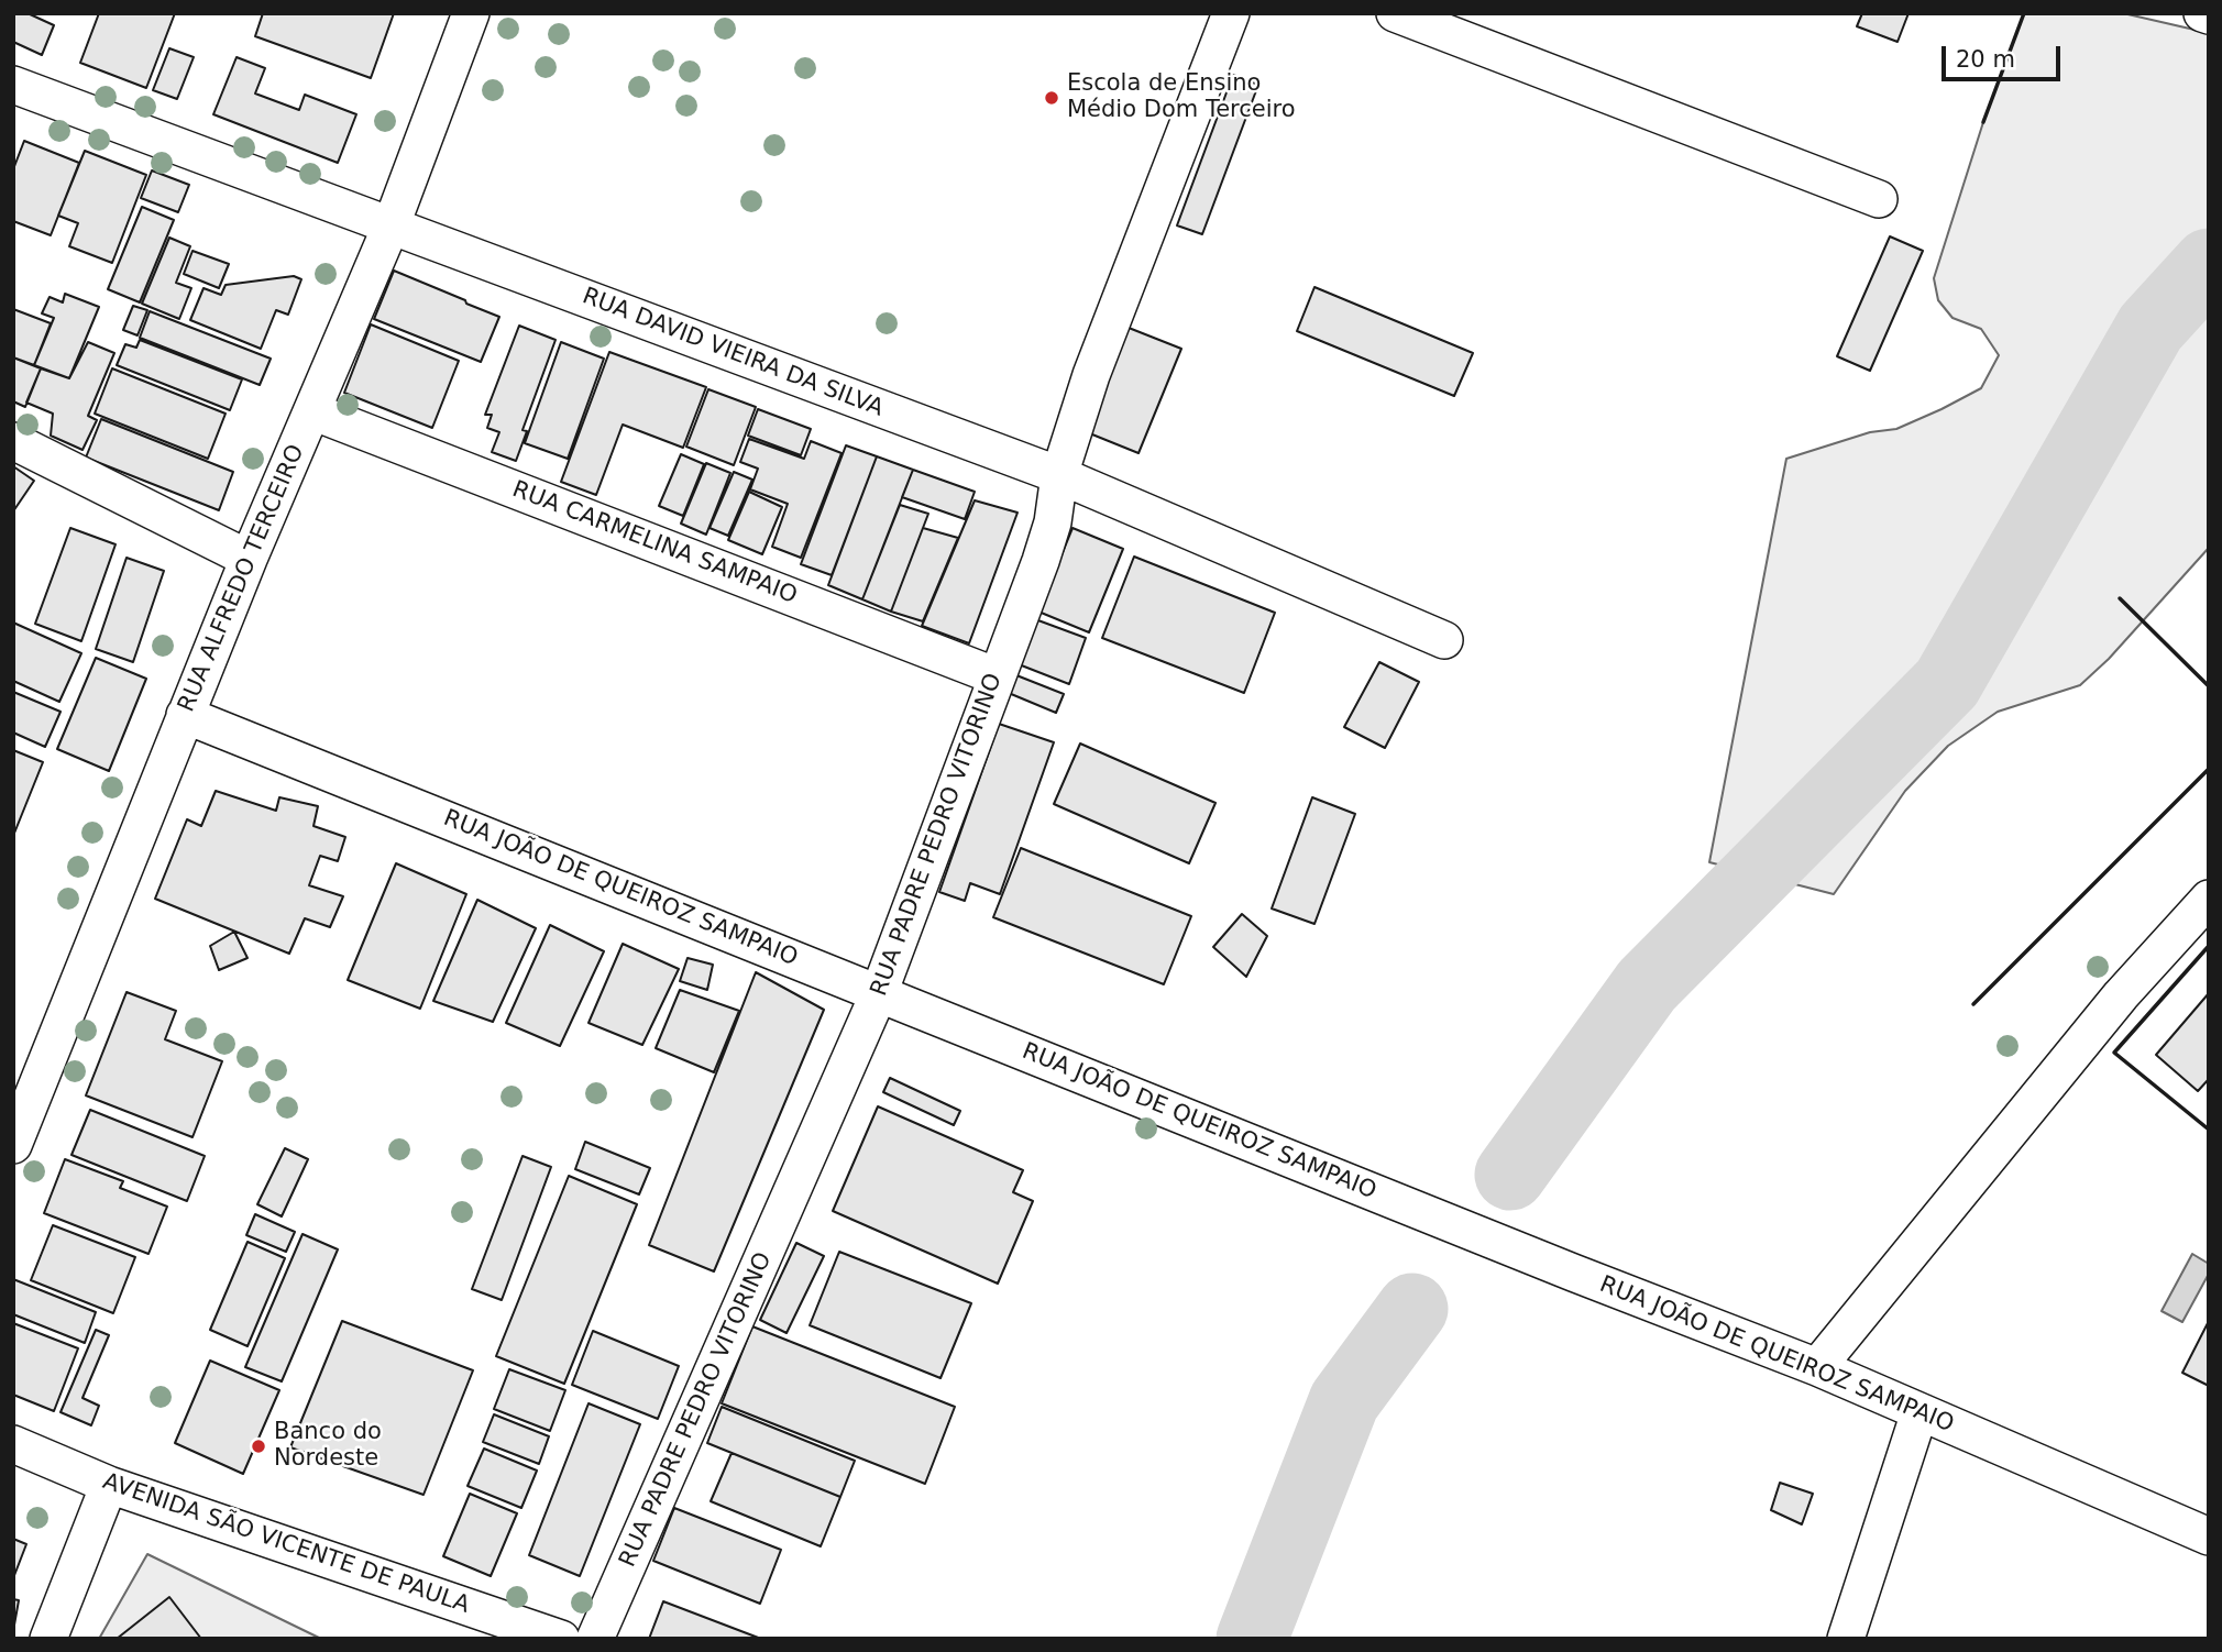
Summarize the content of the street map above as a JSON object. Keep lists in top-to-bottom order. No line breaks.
{"streets":{"street":["RUA DAVID VIEIRA DA SILVA","RUA CARMELINA SAMPAIO","RUA ALFREDO TERCEIRO","RUA PADRE PEDRO VITORINO","RUA JOÃO DE QUEIROZ SAMPAIO","AVENIDA SÃO VICENTE DE PAULA"]},"crossings":[["RUA DAVID VIEIRA DA SILVA","RUA ALFREDO TERCEIRO"],["RUA DAVID VIEIRA DA SILVA","RUA PADRE PEDRO VITORINO"],["RUA CARMELINA SAMPAIO","RUA ALFREDO TERCEIRO"],["RUA CARMELINA SAMPAIO","RUA PADRE PEDRO VITORINO"],["RUA ALFREDO TERCEIRO","RUA JOÃO DE QUEIROZ SAMPAIO"],["RUA PADRE PEDRO VITORINO","RUA JOÃO DE QUEIROZ SAMPAIO"]],"places":["Escola de Ensino Médio Dom Terceiro","Banco do Nordeste"],"scale_bar":"20 m"}
